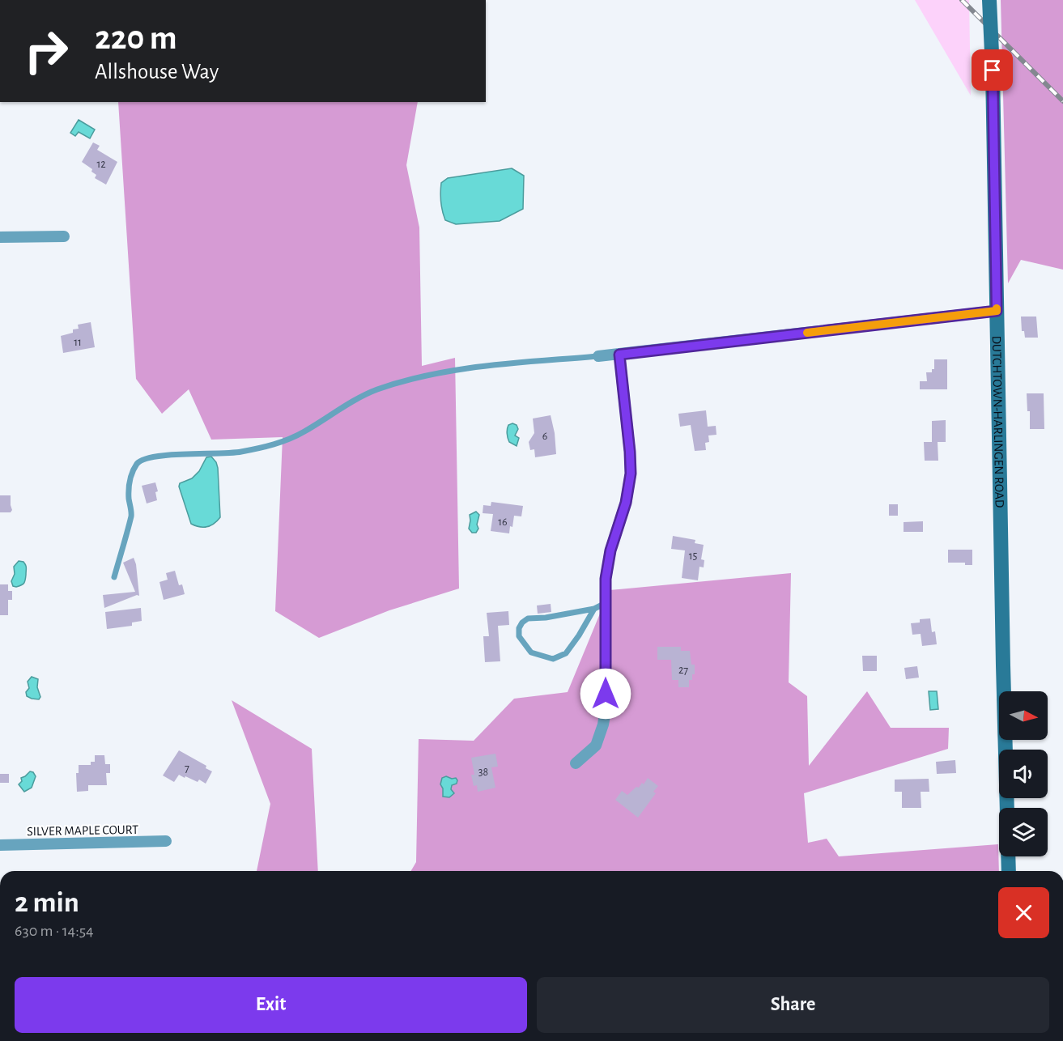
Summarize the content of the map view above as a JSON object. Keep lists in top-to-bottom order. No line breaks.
{"streets":{"street":["DUTCHTOWN-HARLINGEN ROAD","SILVER MAPLE COURT"]},"house_numbers":["12","11","6","16","15","27","7","38"],"north":"right","page":{"turn":["220 m","Allshouse Way"],"heading":["2 min","630 m · 14:54"],"buttons":["Exit","Share"]}}
